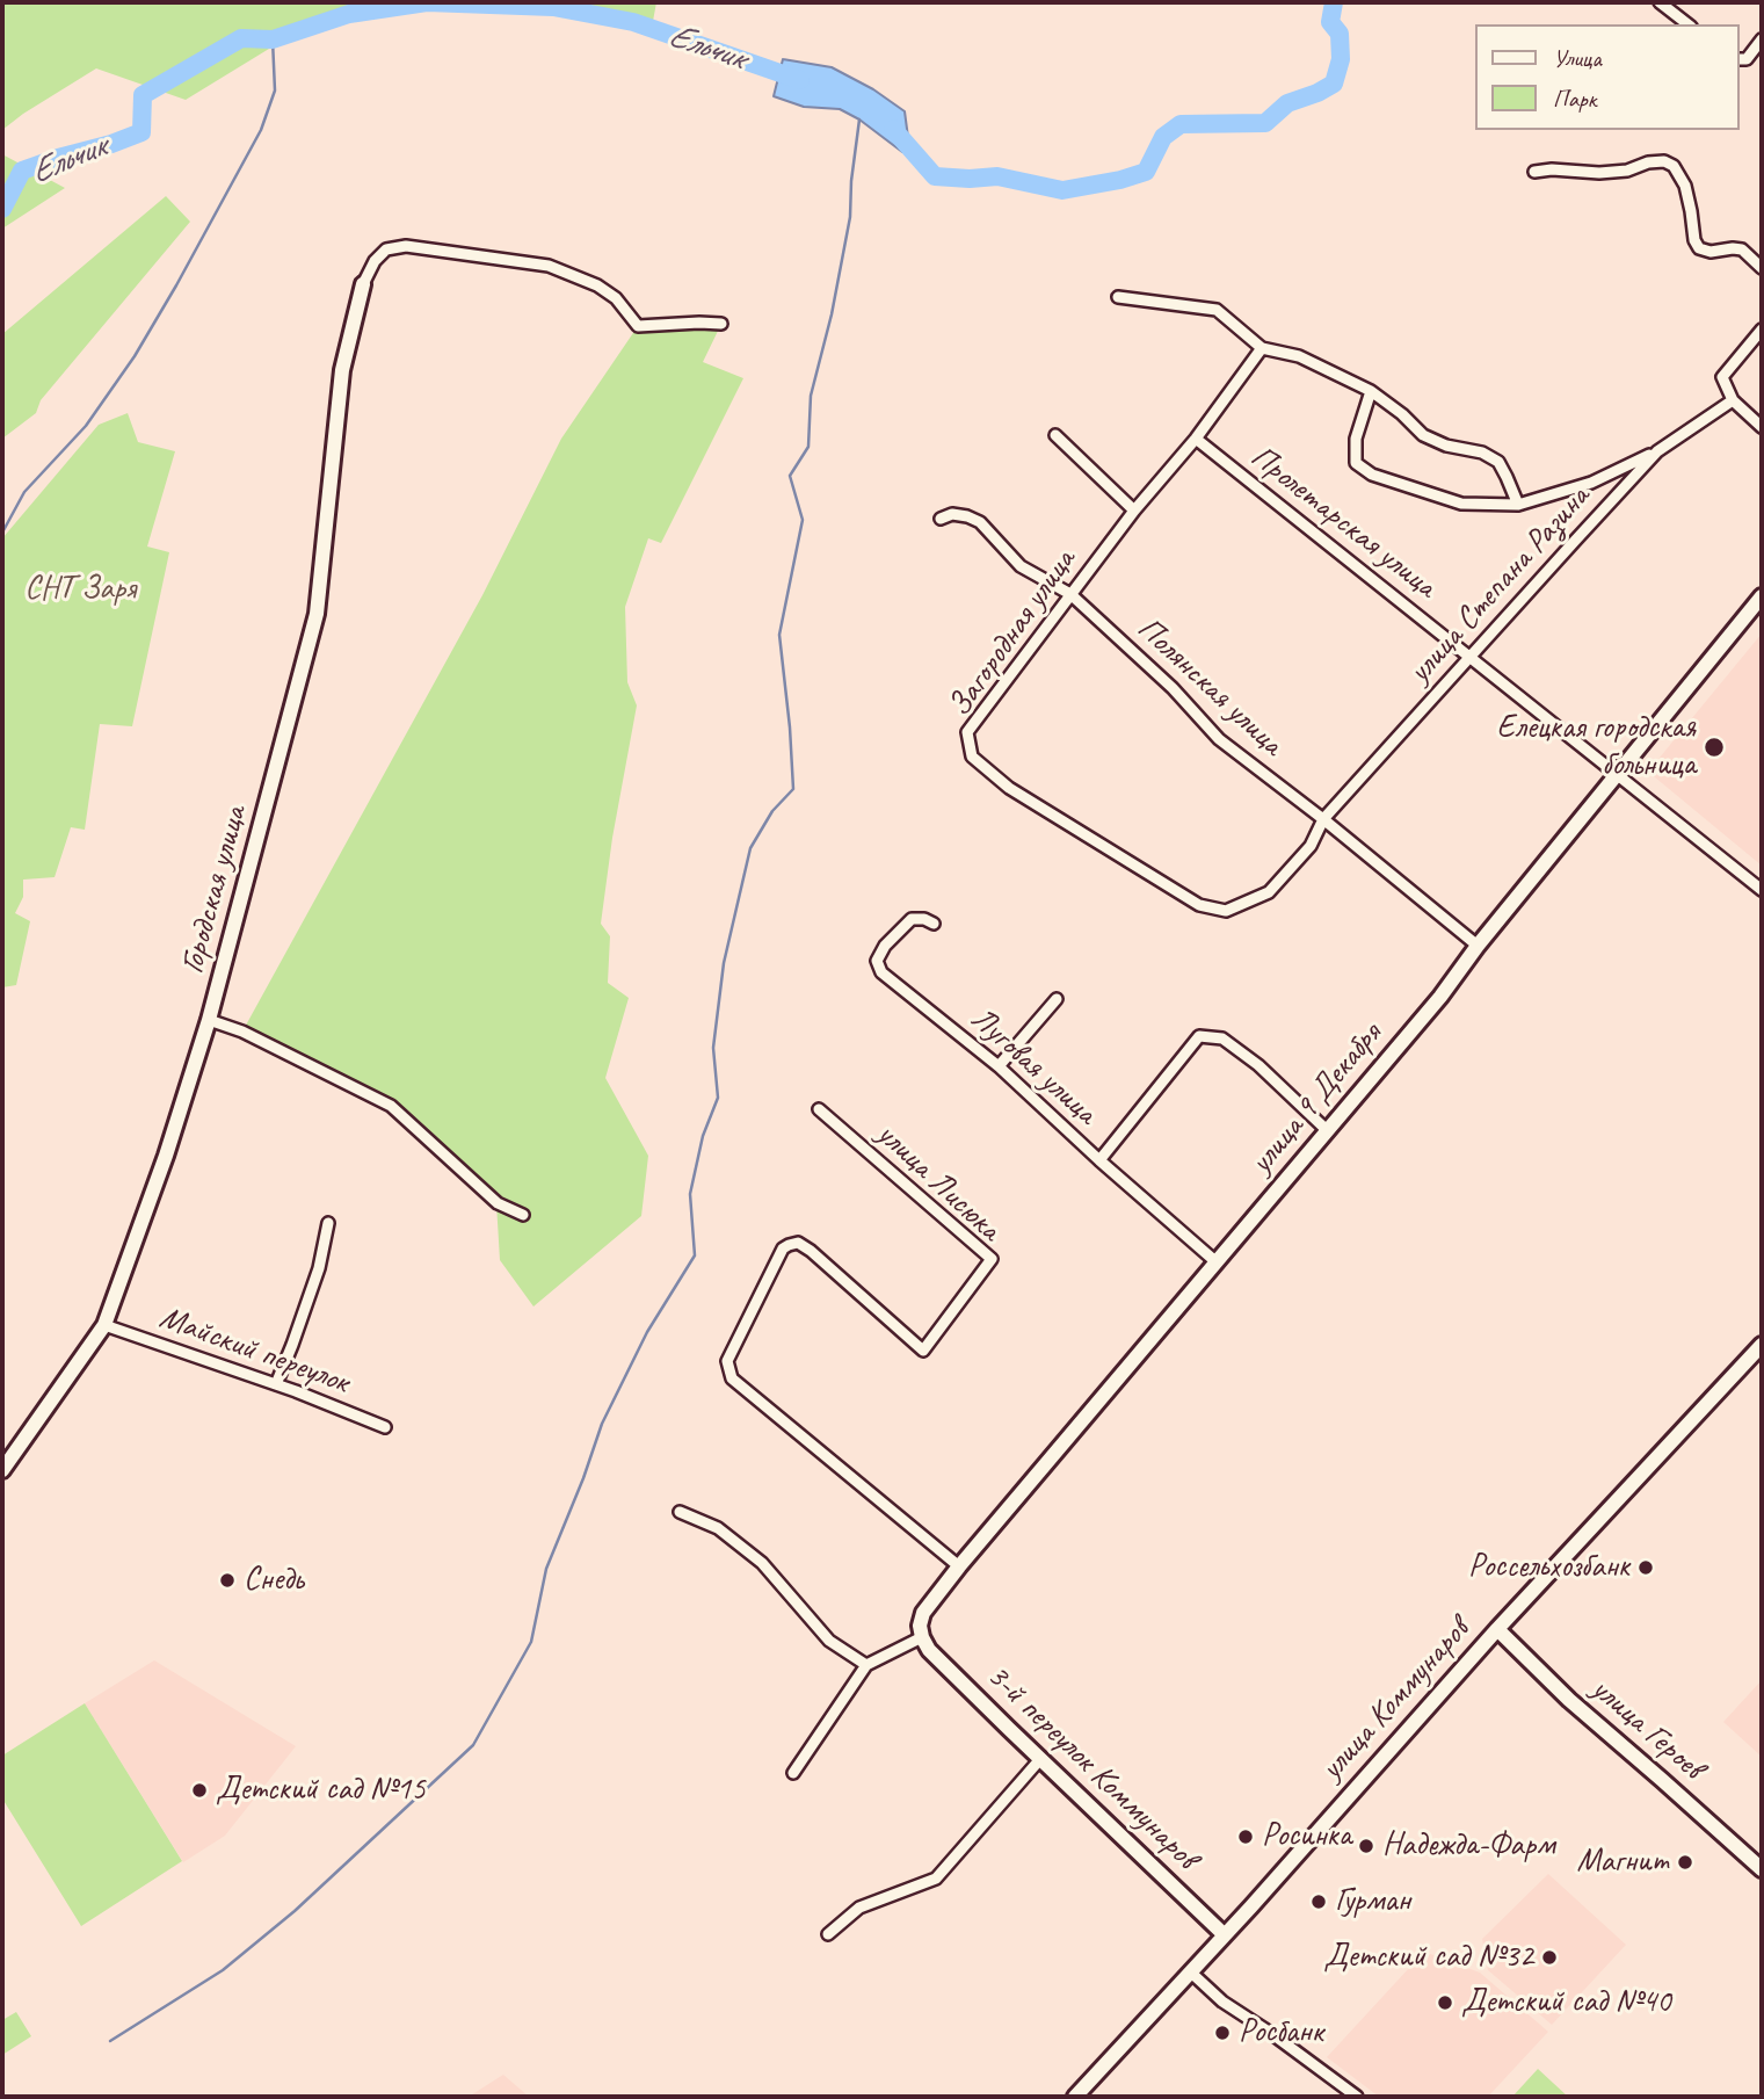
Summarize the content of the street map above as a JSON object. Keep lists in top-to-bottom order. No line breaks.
{"streets":{"street":["Пролетарская улица","улица Степана Разина","Загородная улица","Полянская улица","Городская улица","Луговая улица","улица 9 Декабря","улица Лисюка","Майский переулок","улица Коммунаров","улица Героев","3-й переулок Коммунаров"]},"crossings":[["Пролетарская улица","улица Степана Разина"],["Пролетарская улица","Загородная улица"],["Пролетарская улица","улица 9 Декабря"],["улица Степана Разина","Загородная улица"],["улица Степана Разина","Полянская улица"],["Загородная улица","Полянская улица"],["Полянская улица","улица 9 Декабря"],["Городская улица","Майский переулок"],["Луговая улица","улица 9 Декабря"],["улица 9 Декабря","улица Лисюка"],["улица 9 Декабря","3-й переулок Коммунаров"],["улица Коммунаров","улица Героев"],["улица Коммунаров","3-й переулок Коммунаров"]],"water":["Ельчик"],"parks":["СНТ Заря"],"places":["Елецкая городская больница","Россельхозбанк","Снедь","Детский сад №15","Росинка","Надежда-Фарм","Магнит","Гурман","Детский сад №32","Детский сад №40","Росбанк"],"legend":["Улица","Парк"]}
